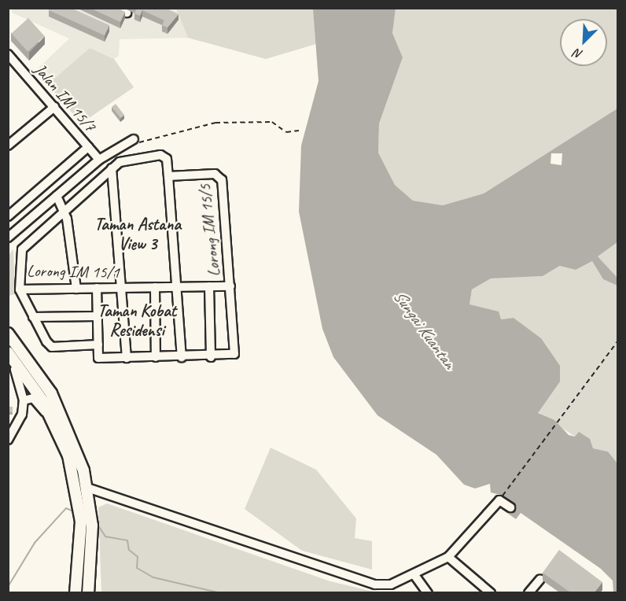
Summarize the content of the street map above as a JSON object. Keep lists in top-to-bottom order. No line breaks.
{"streets":{"street":["Jalan IM 15/7","Lorong IM 15/5","Lorong IM 15/1"]},"crossings":[["Lorong IM 15/5","Lorong IM 15/1"]],"districts":["Taman Astana View 3","Taman Kobat Residensi"],"water":["Sungai Kuantan"],"north":"bottom left"}
